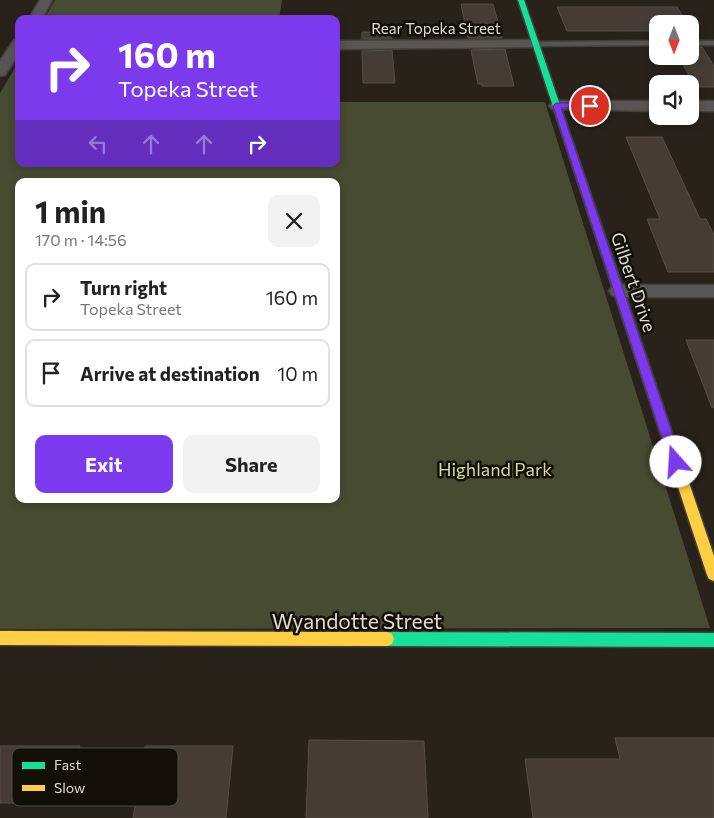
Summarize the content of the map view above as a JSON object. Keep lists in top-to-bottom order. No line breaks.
{"streets":{"street":["Rear Topeka Street","Gilbert Drive","Wyandotte Street"]},"crossings":[["Rear Topeka Street","Gilbert Drive"]],"parks":["Highland Park"],"legend":["Fast","Slow"],"north":"bottom","page":{"turn":["160 m","Topeka Street"],"heading":["1 min","170 m · 14:56"],"list":[{"name":"Turn right","note":"Topeka Street","value":"160 m"},{"name":"Arrive at destination","value":"10 m"}],"buttons":["Exit","Share"]}}
